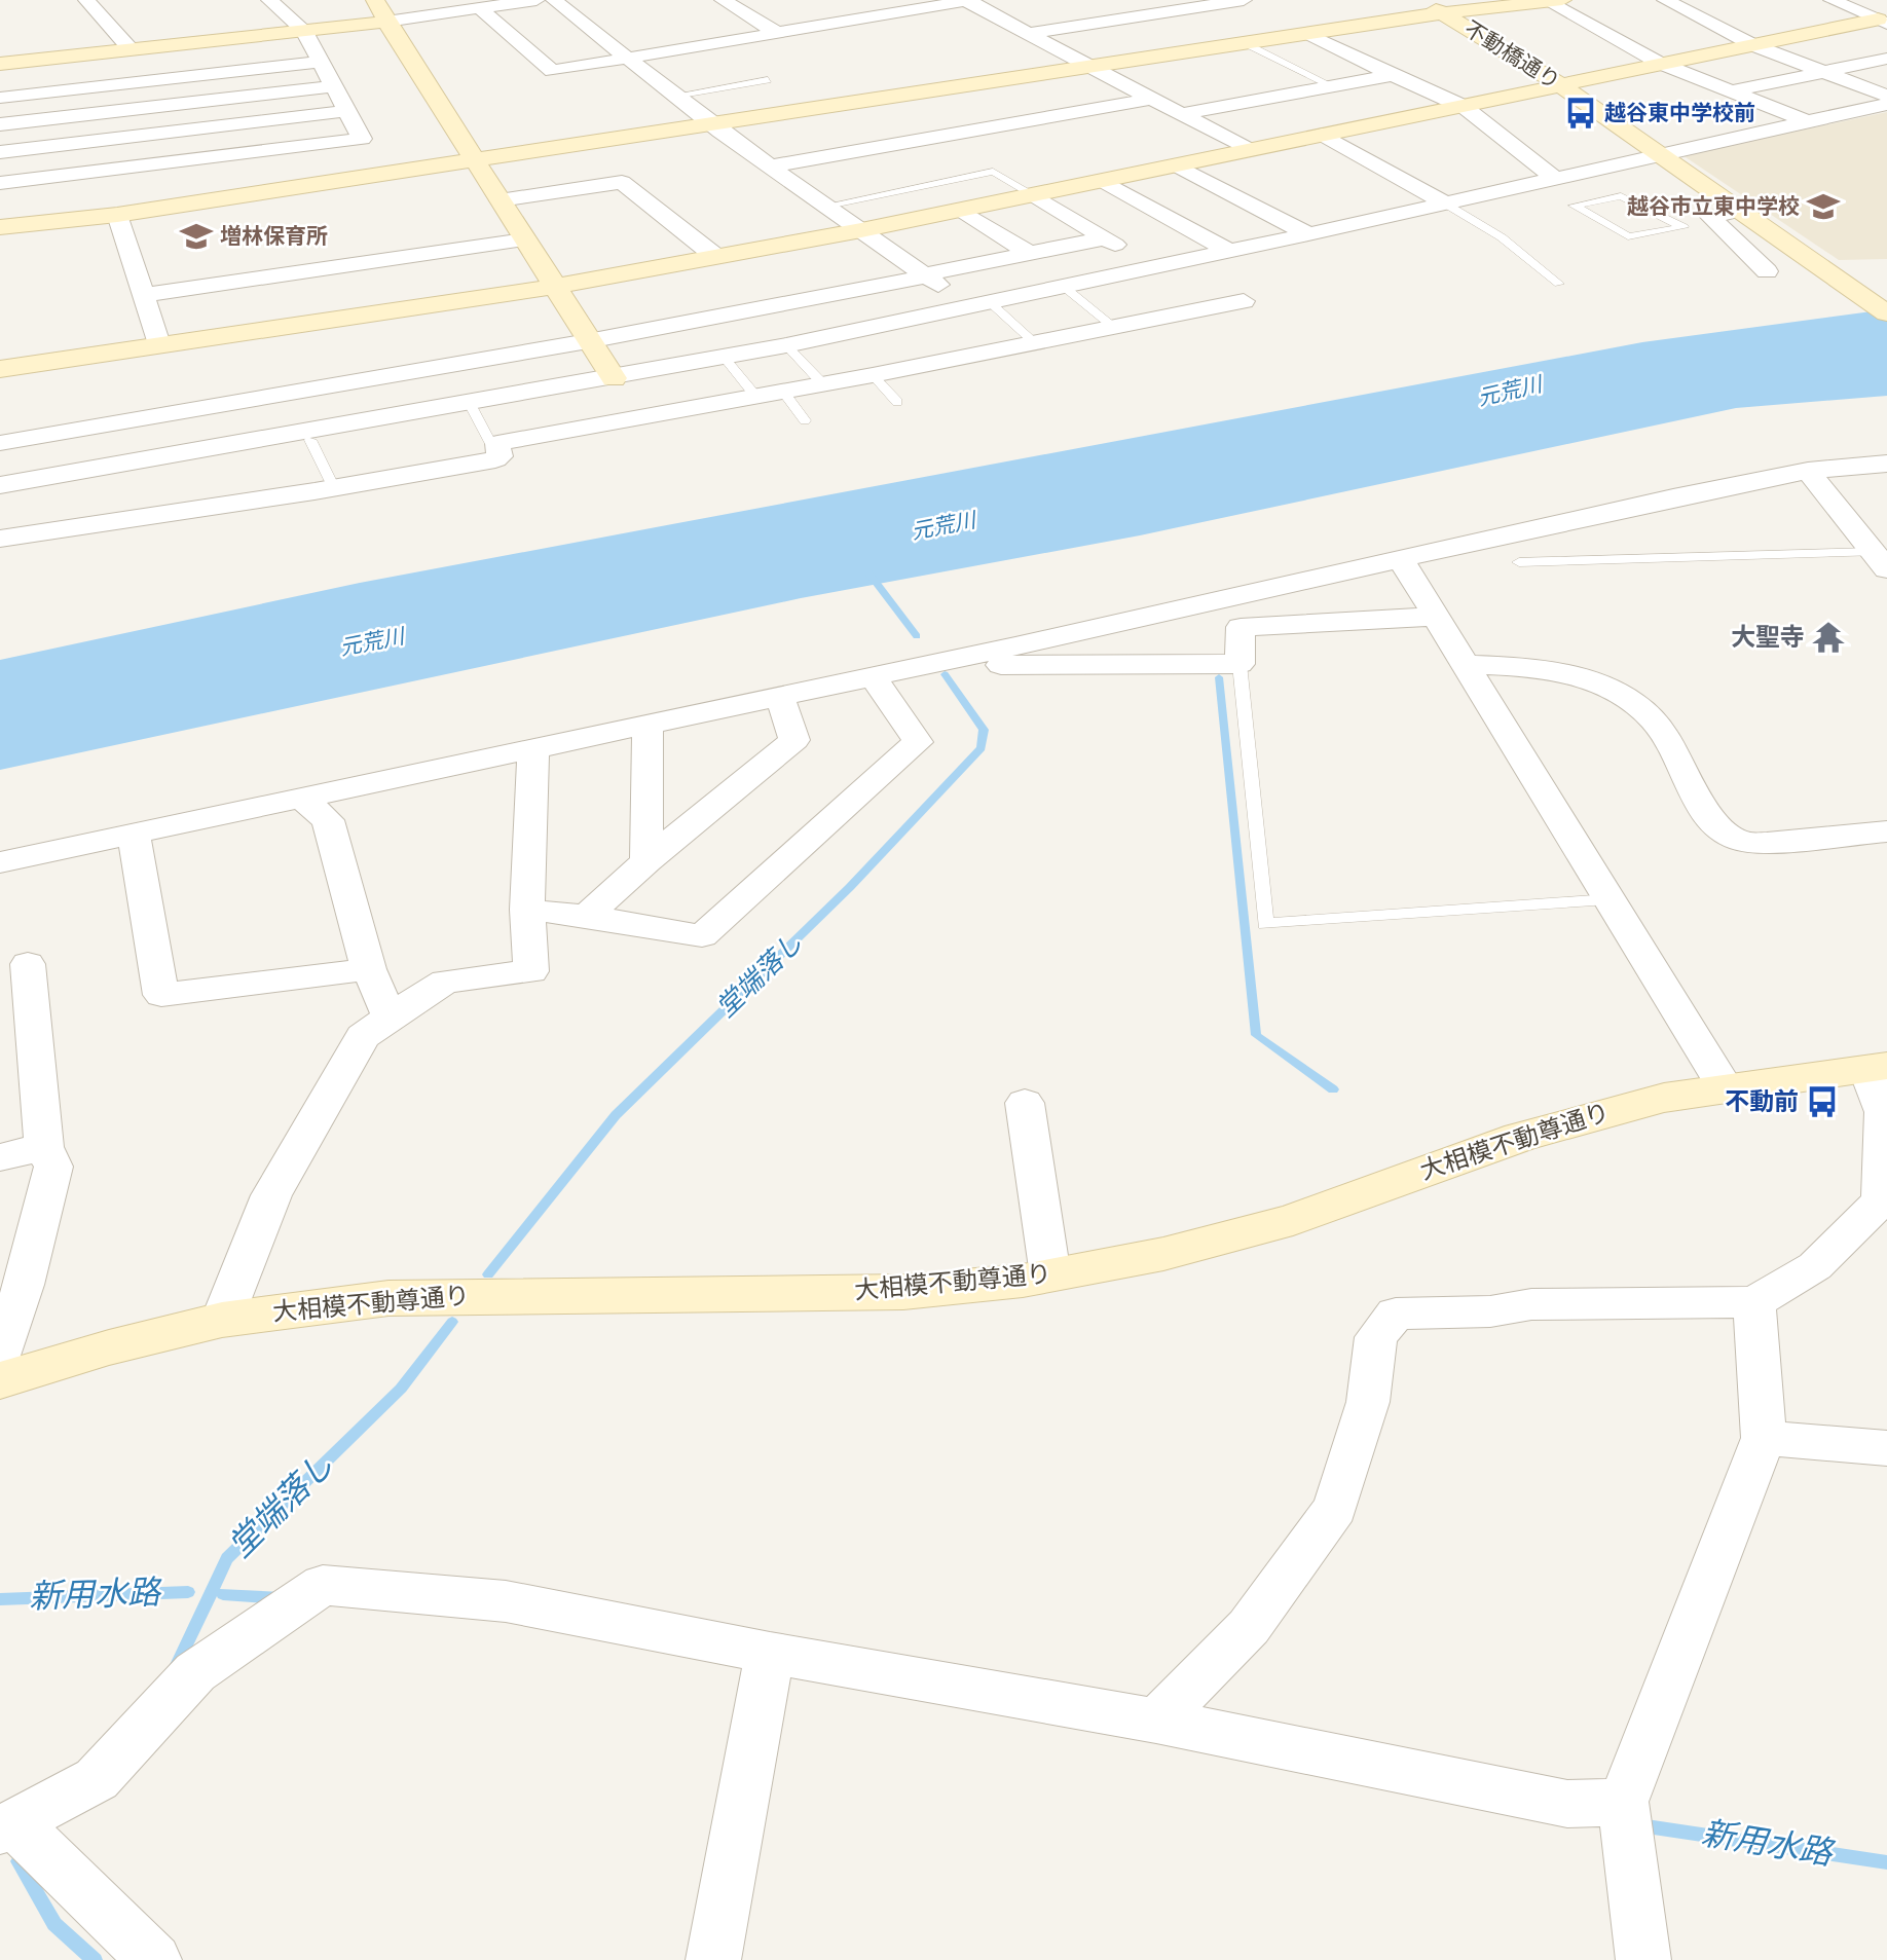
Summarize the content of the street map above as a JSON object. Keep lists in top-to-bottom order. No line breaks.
{"streets":{"street":["不動橋通り","大相模不動尊通り"]},"water":["元荒川","堂端落し","新用水路"],"places":{"bus stop":["越谷東中学校前","不動前"],"school or university":["越谷市立東中学校","増林保育所"],"temple":["大聖寺"]}}
